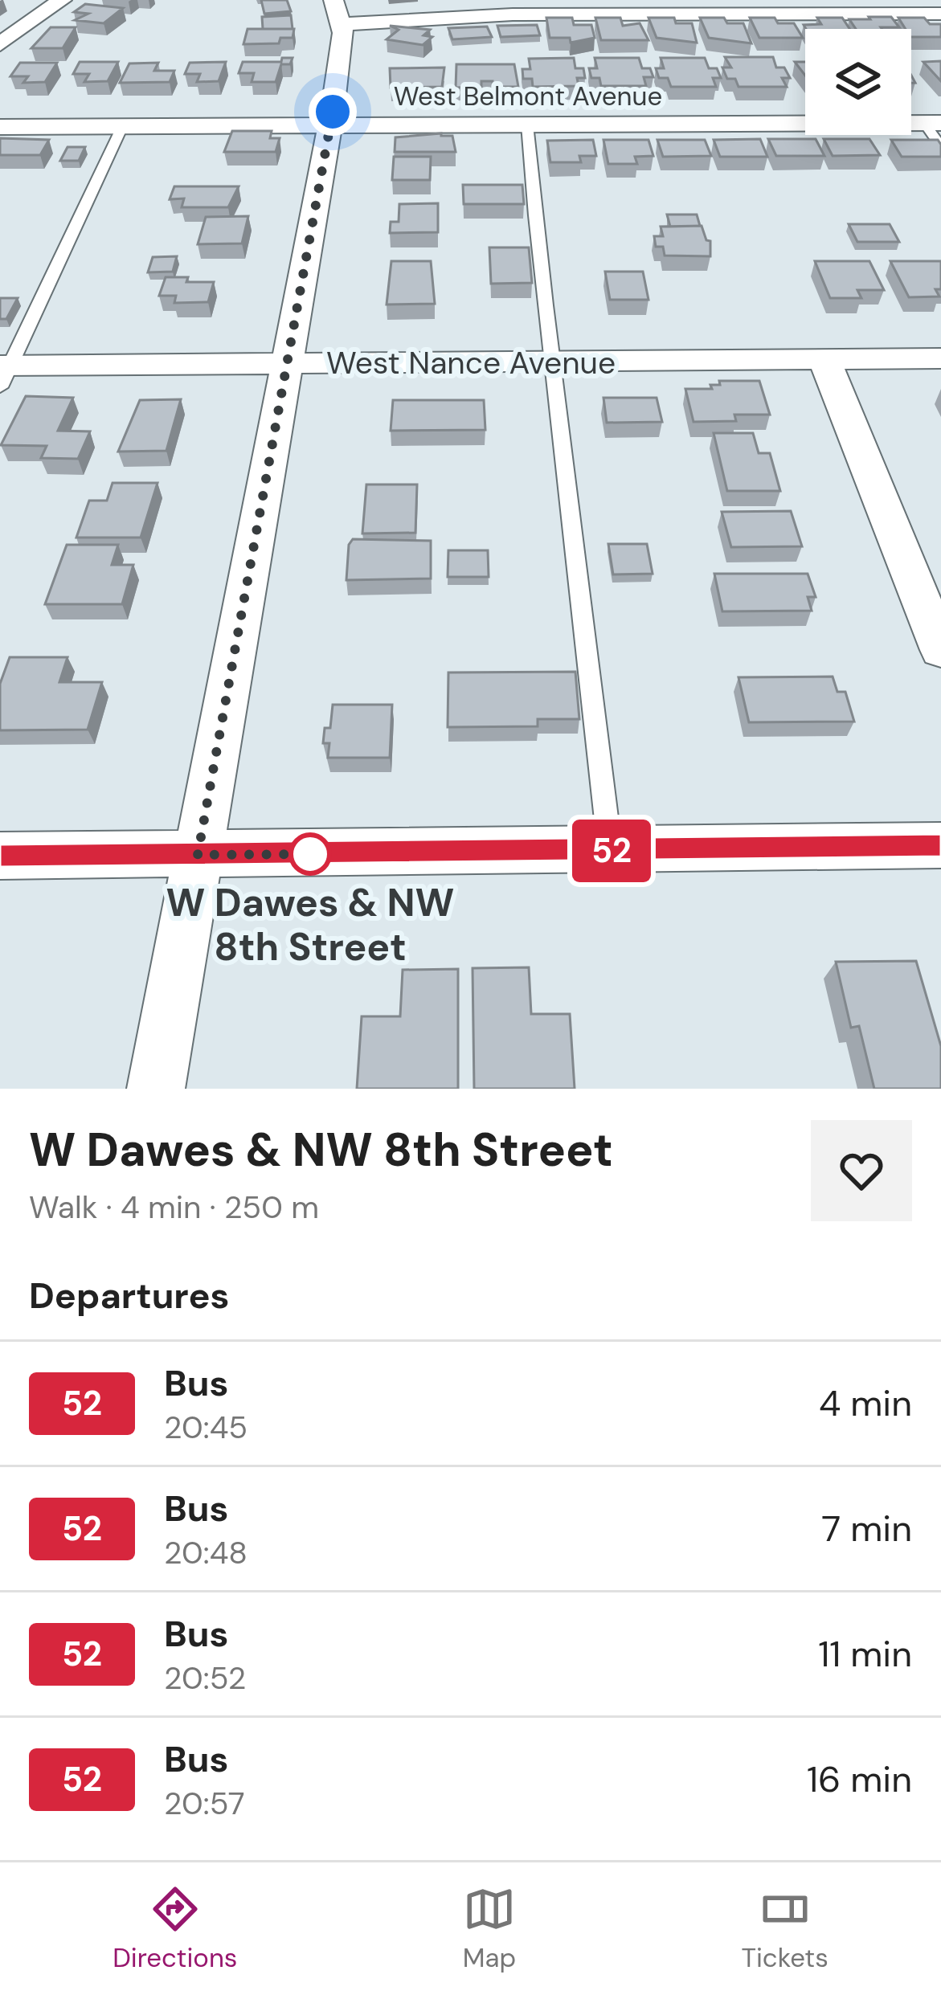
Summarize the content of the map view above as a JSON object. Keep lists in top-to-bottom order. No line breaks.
{"streets":{"street":["West Belmont Avenue","West Nance Avenue"]},"places":["W Dawes & NW 8th Street"],"lines":["bus line 52"],"page":{"on_map":"52","heading":[["W Dawes & NW 8th Street","Walk · 4 min · 250 m"],"Departures"],"list":[{"mark":"52","name":"Bus","note":"20:45","value":"4 min"},{"mark":"52","name":"Bus","note":"20:48","value":"7 min"},{"mark":"52","name":"Bus","note":"20:52","value":"11 min"},{"mark":"52","name":"Bus","note":"20:57","value":"16 min"}],"tabs":["Directions","Map","Tickets"]}}
